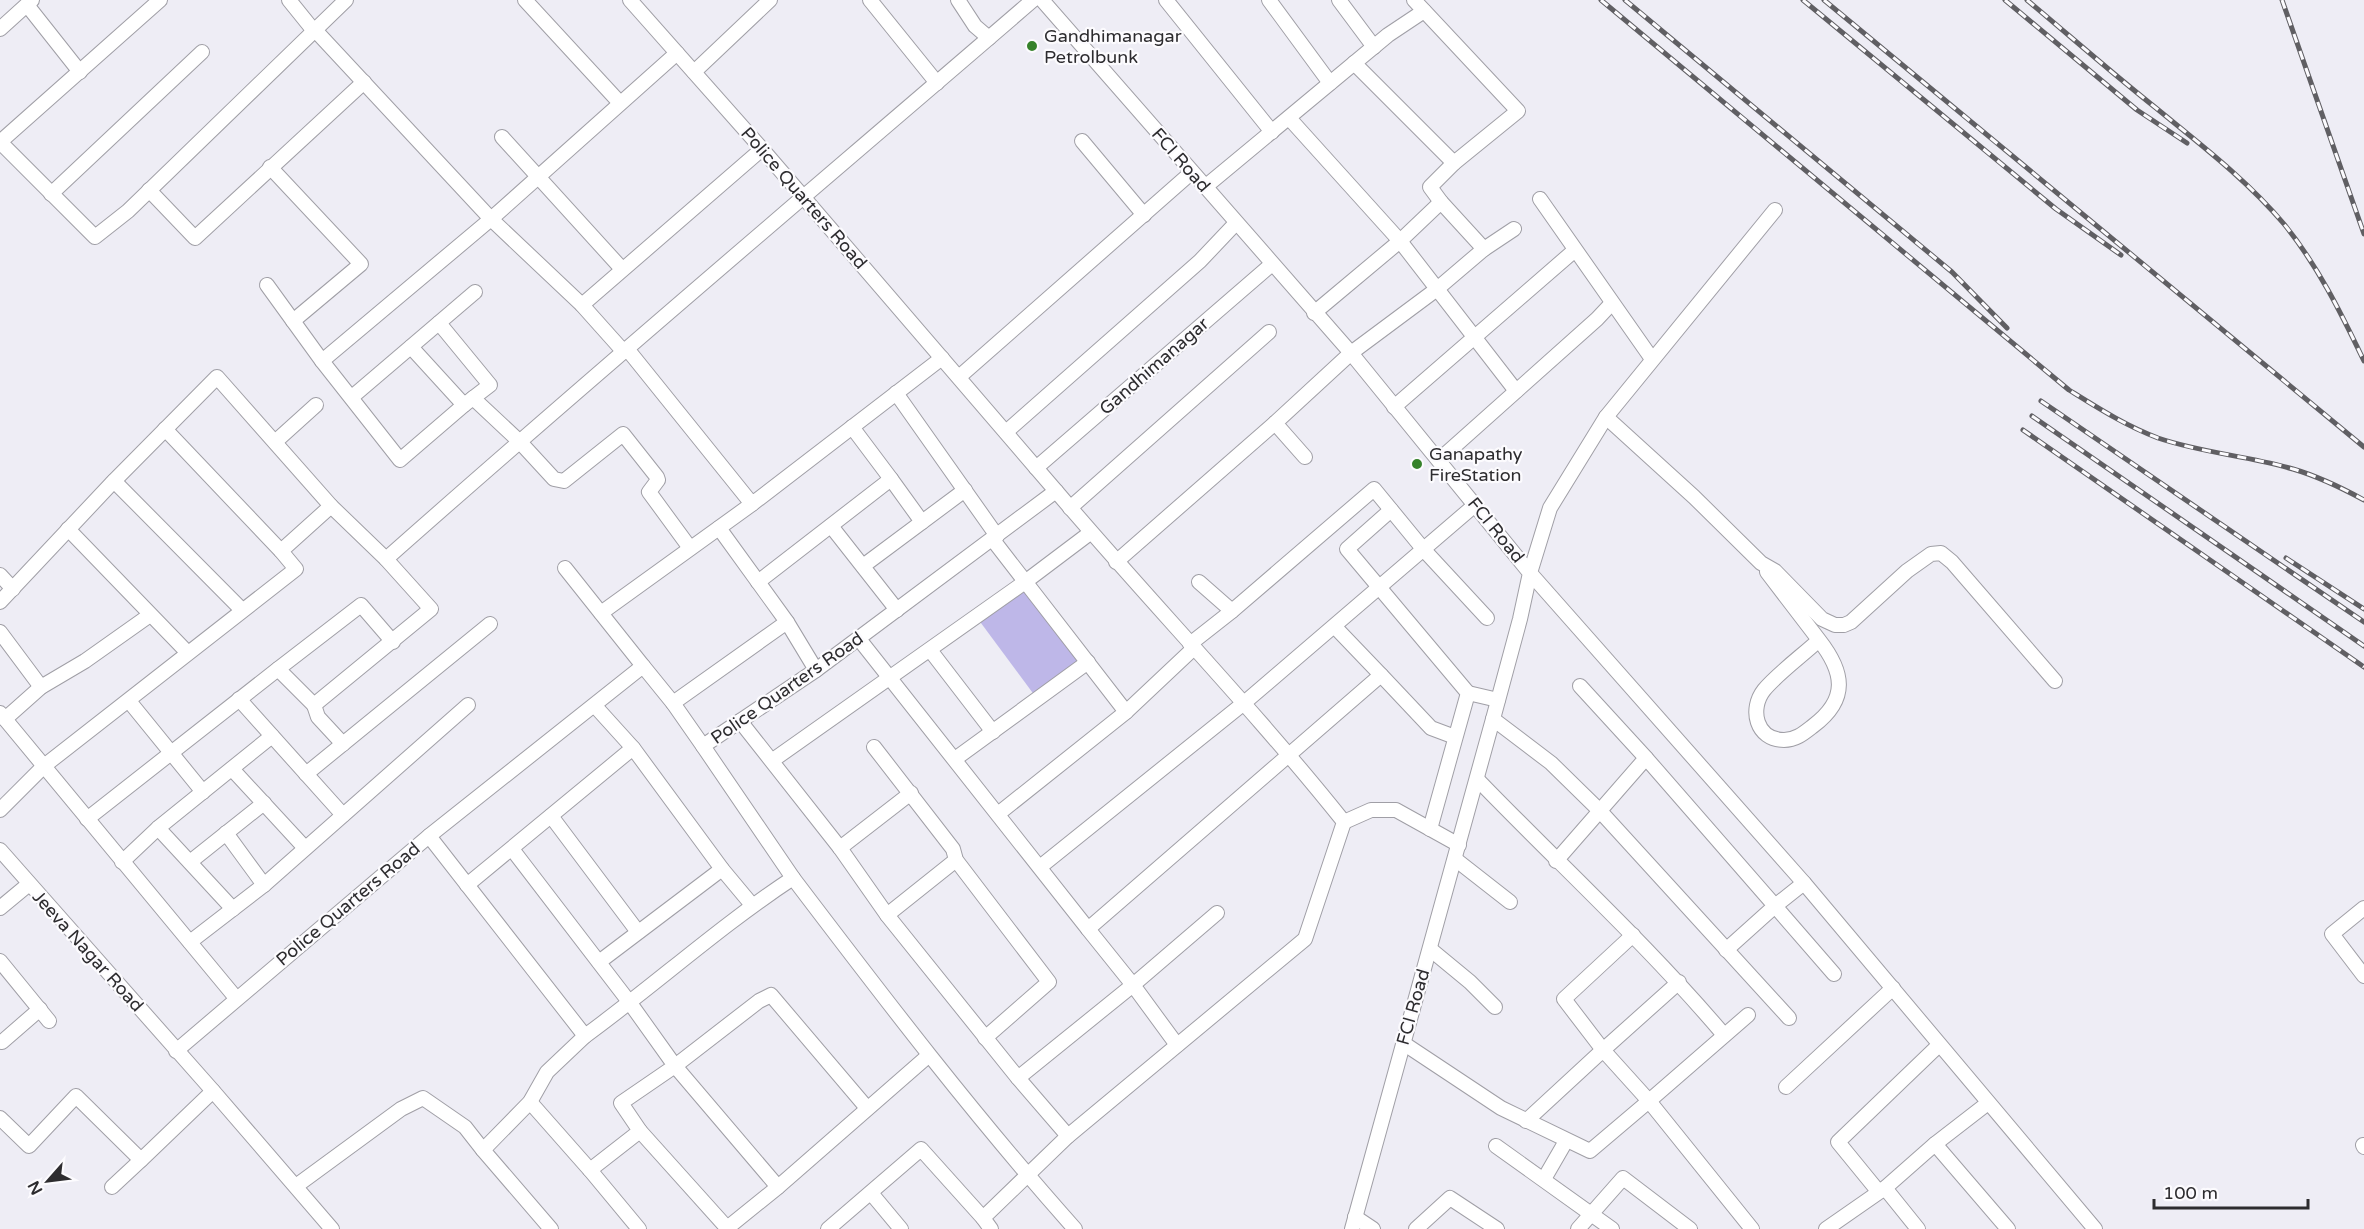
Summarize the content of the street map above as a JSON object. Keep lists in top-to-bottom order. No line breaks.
{"streets":{"street":["FCI Road","Police Quarters Road","Gandhimanagar","Jeeva Nagar Road"]},"crossings":[["FCI Road","Gandhimanagar"],["Police Quarters Road","Gandhimanagar"],["Police Quarters Road","Jeeva Nagar Road"]],"places":["Gandhimanagar Petrolbunk","Ganapathy FireStation"],"scale_bar":"100 m","north":"bottom left"}
